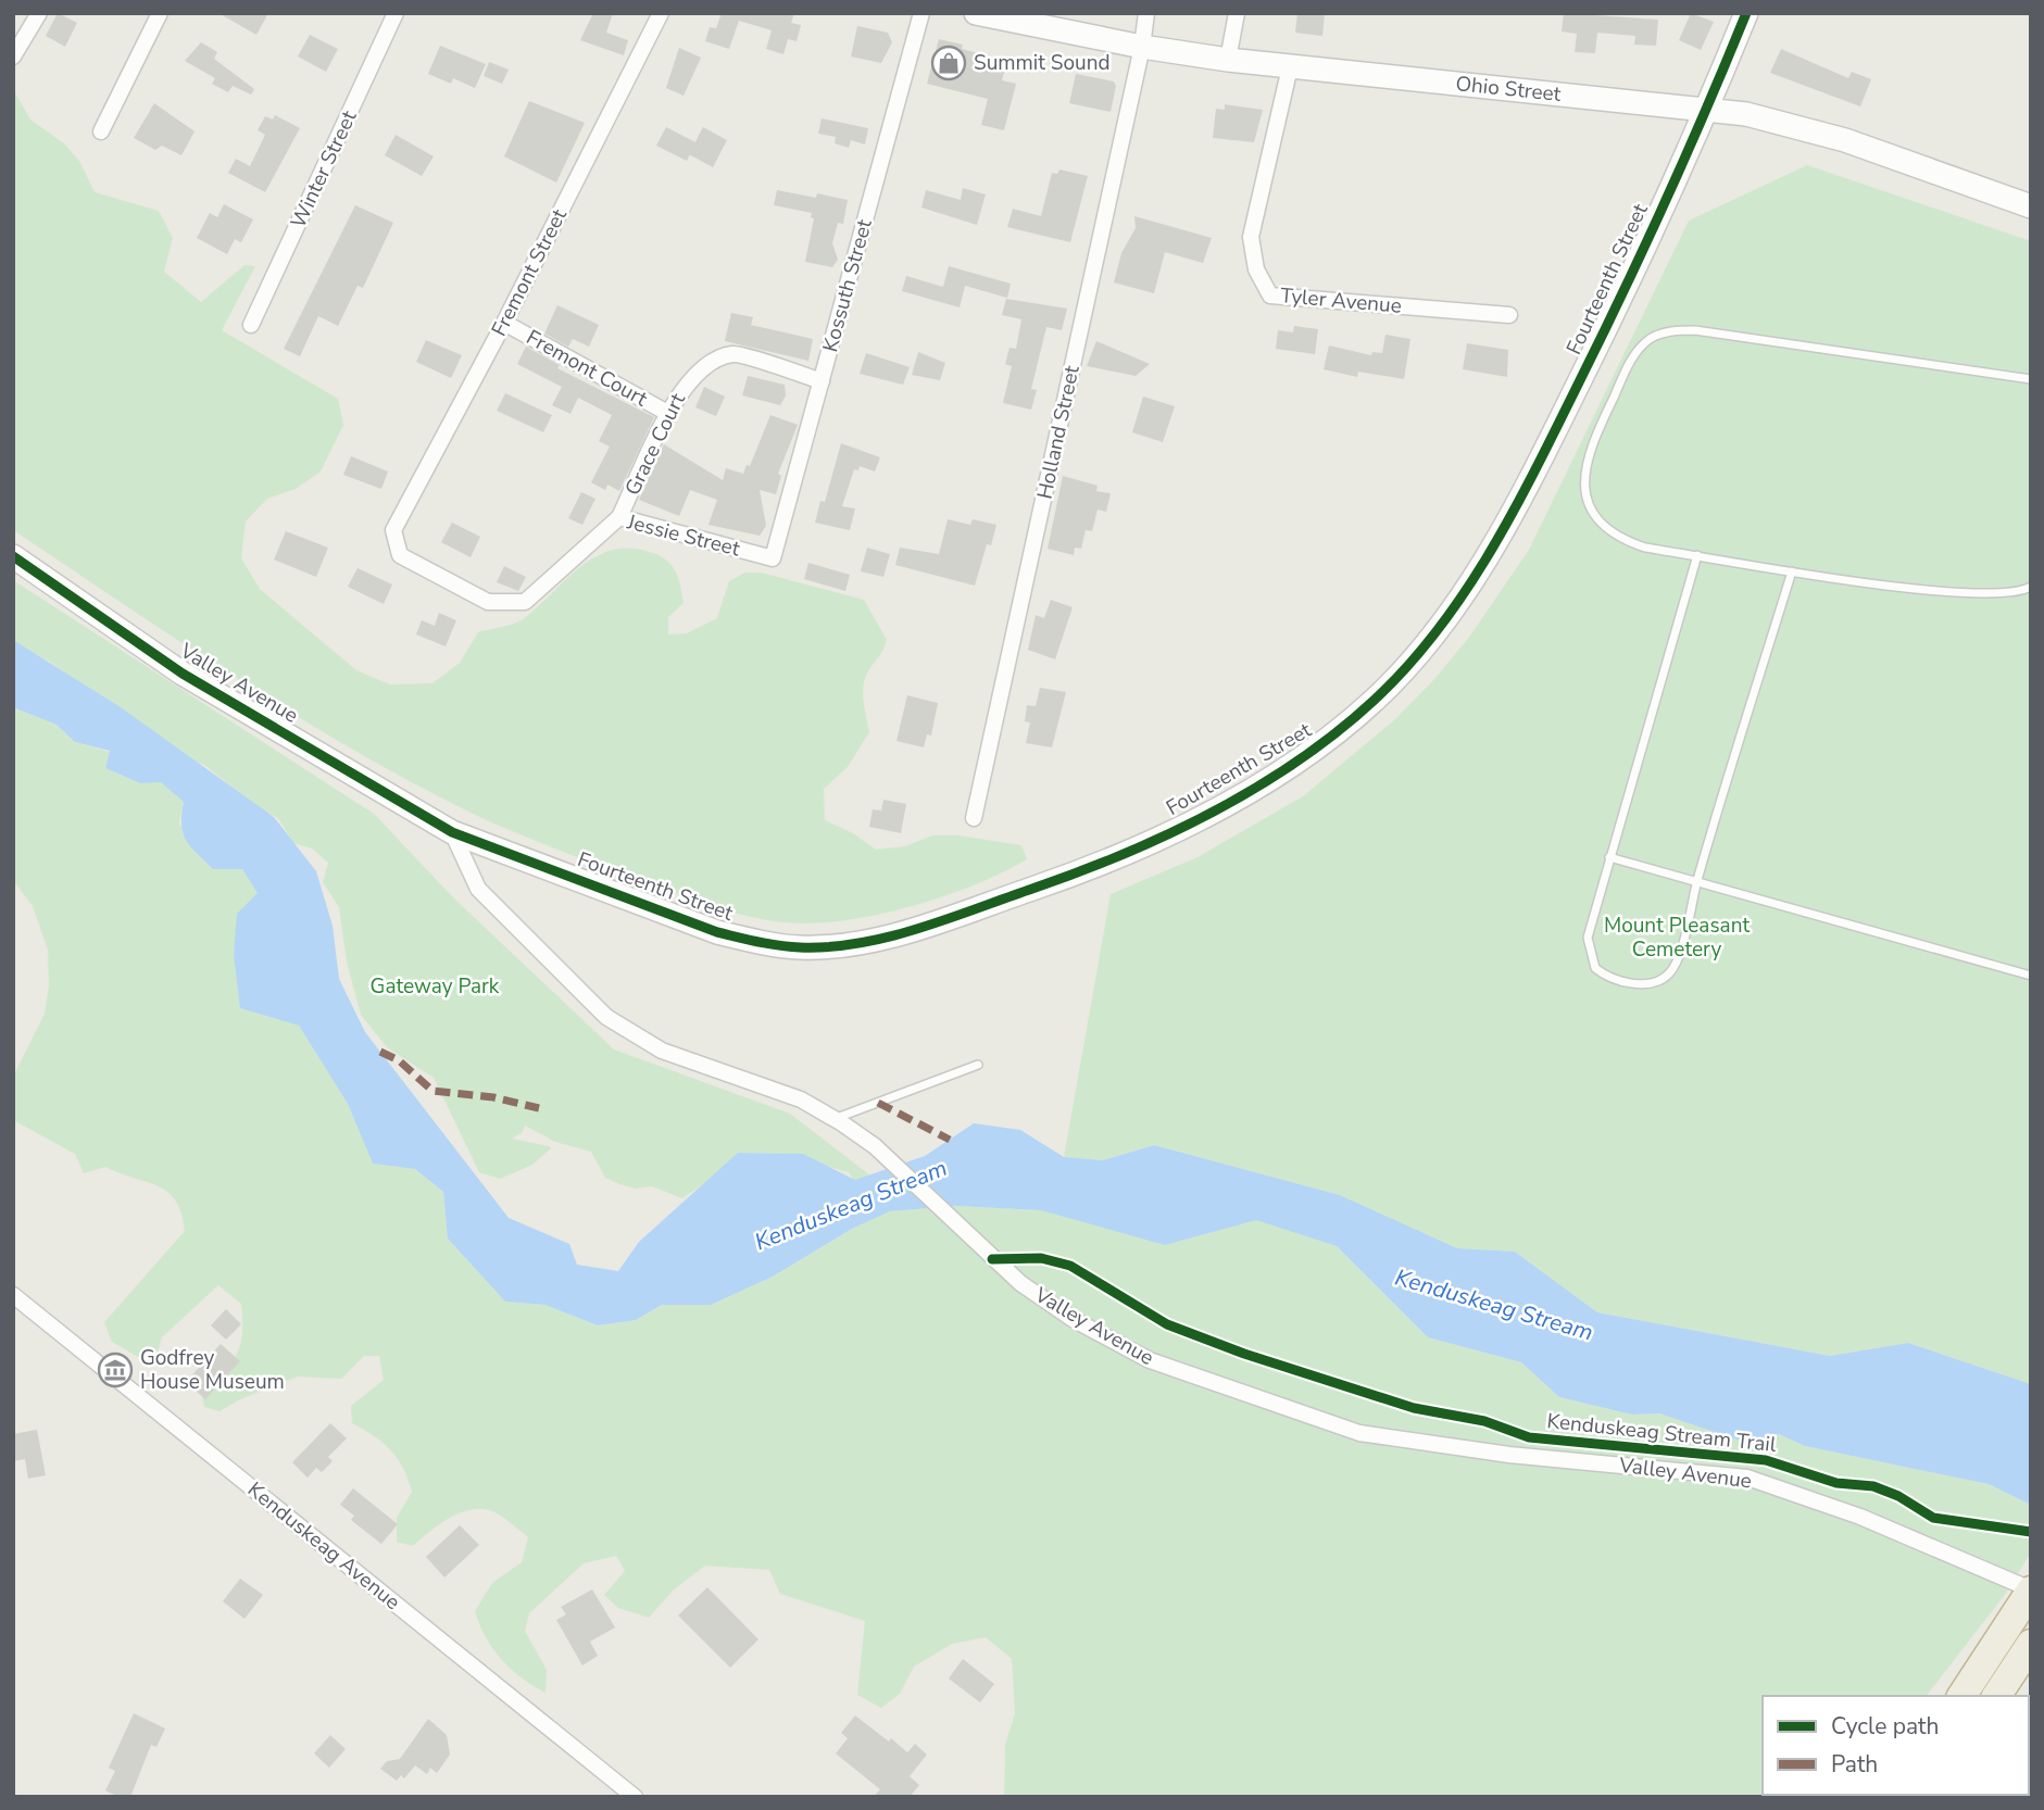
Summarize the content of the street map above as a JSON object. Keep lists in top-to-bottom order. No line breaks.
{"streets":{"street":["Ohio Street","Winter Street","Fremont Street","Fourteenth Street","Kossuth Street","Tyler Avenue","Fremont Court","Holland Street","Grace Court","Jessie Street","Valley Avenue","Kenduskeag Avenue"],"cycle path":["Kenduskeag Stream Trail"]},"crossings":[["Ohio Street","Fourteenth Street"],["Ohio Street","Tyler Avenue"],["Ohio Street","Holland Street"],["Fremont Street","Fremont Court"],["Fremont Street","Jessie Street"],["Fourteenth Street","Valley Avenue"],["Kossuth Street","Grace Court"],["Kossuth Street","Jessie Street"],["Fremont Court","Grace Court"],["Grace Court","Jessie Street"]],"water":["Kenduskeag Stream"],"parks":["Mount Pleasant Cemetery","Gateway Park"],"places":{"shop":["Summit Sound"],"museum":["Godfrey House Museum"]},"legend":["Cycle path","Path"]}
